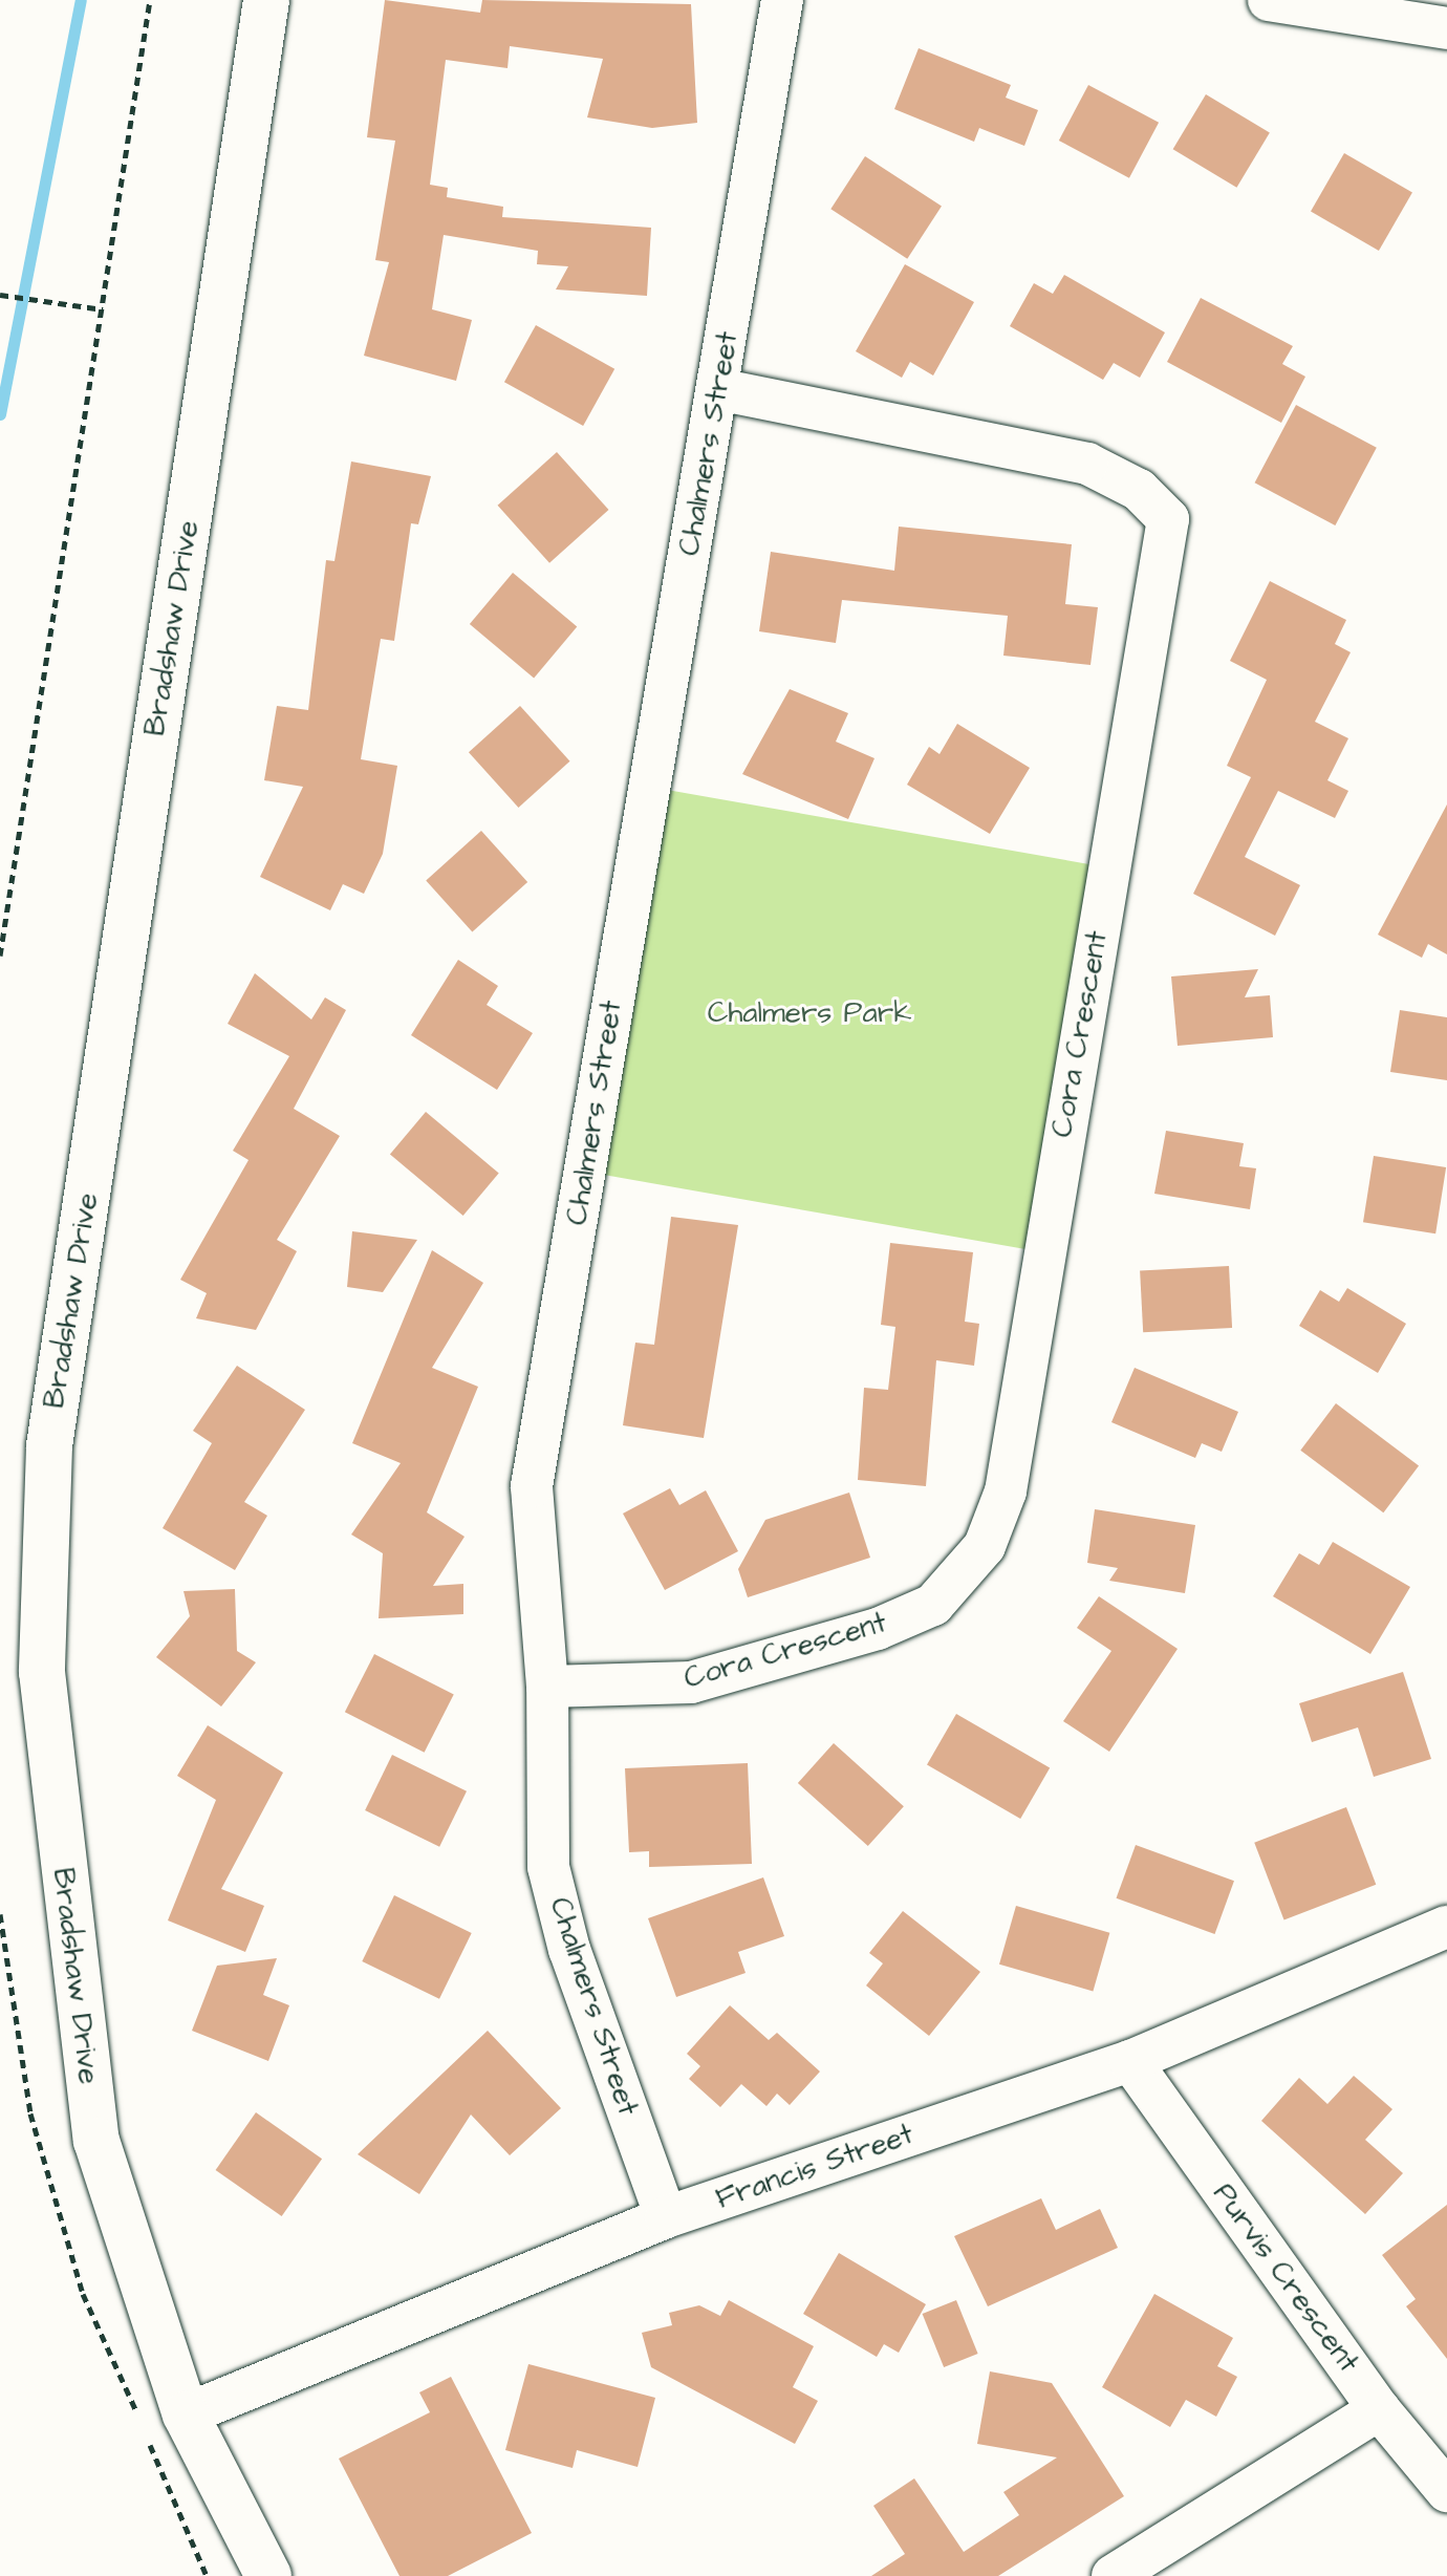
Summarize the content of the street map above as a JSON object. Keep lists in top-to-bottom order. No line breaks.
{"streets":{"street":["Chalmers Street","Bradshaw Drive","Cora Crescent","Francis Street","Purvis Crescent"]},"crossings":[["Chalmers Street","Cora Crescent"],["Chalmers Street","Francis Street"],["Bradshaw Drive","Francis Street"],["Francis Street","Purvis Crescent"]],"parks":["Chalmers Park"]}
